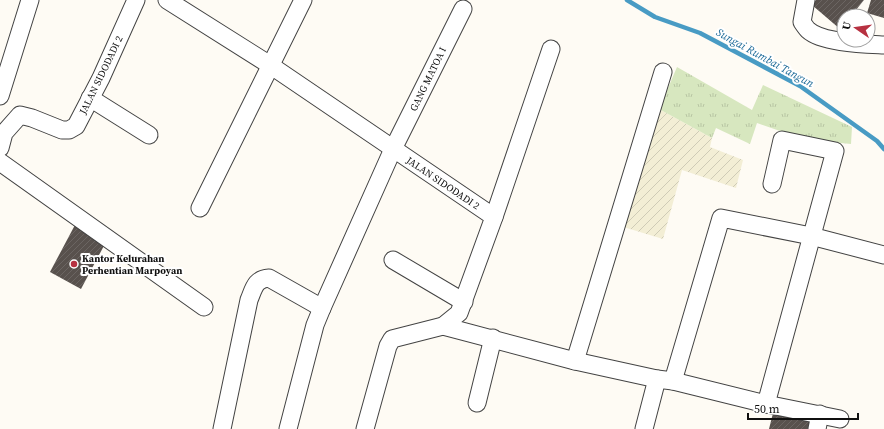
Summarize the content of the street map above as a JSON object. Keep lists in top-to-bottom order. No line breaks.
{"streets":{"street":["JALAN SIDODADI 2","GANG MATOA I"]},"crossings":[["JALAN SIDODADI 2","GANG MATOA I"]],"water":["Sungai Rumbai Tangun"],"places":["Kantor Kelurahan Perhentian Marpoyan"],"scale_bar":"50 m","north":"left"}
